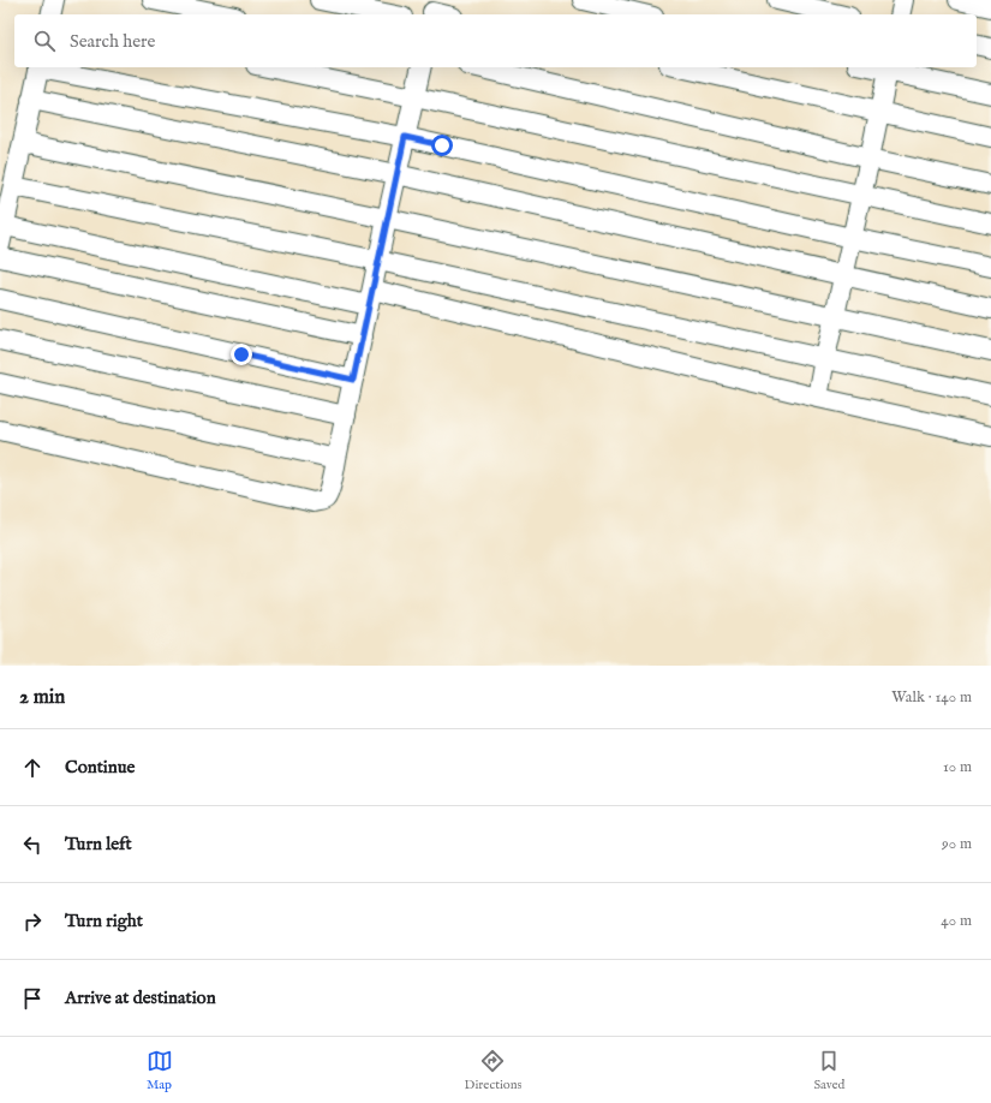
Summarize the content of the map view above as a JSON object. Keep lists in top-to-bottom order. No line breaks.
{"page":{"search":"Search here","heading":["2 min","Walk · 140 m"],"list":[["Continue","10 m"],["Turn left","90 m"],["Turn right","40 m"],"Arrive at destination"],"nav":["Map","Directions","Saved"]}}
